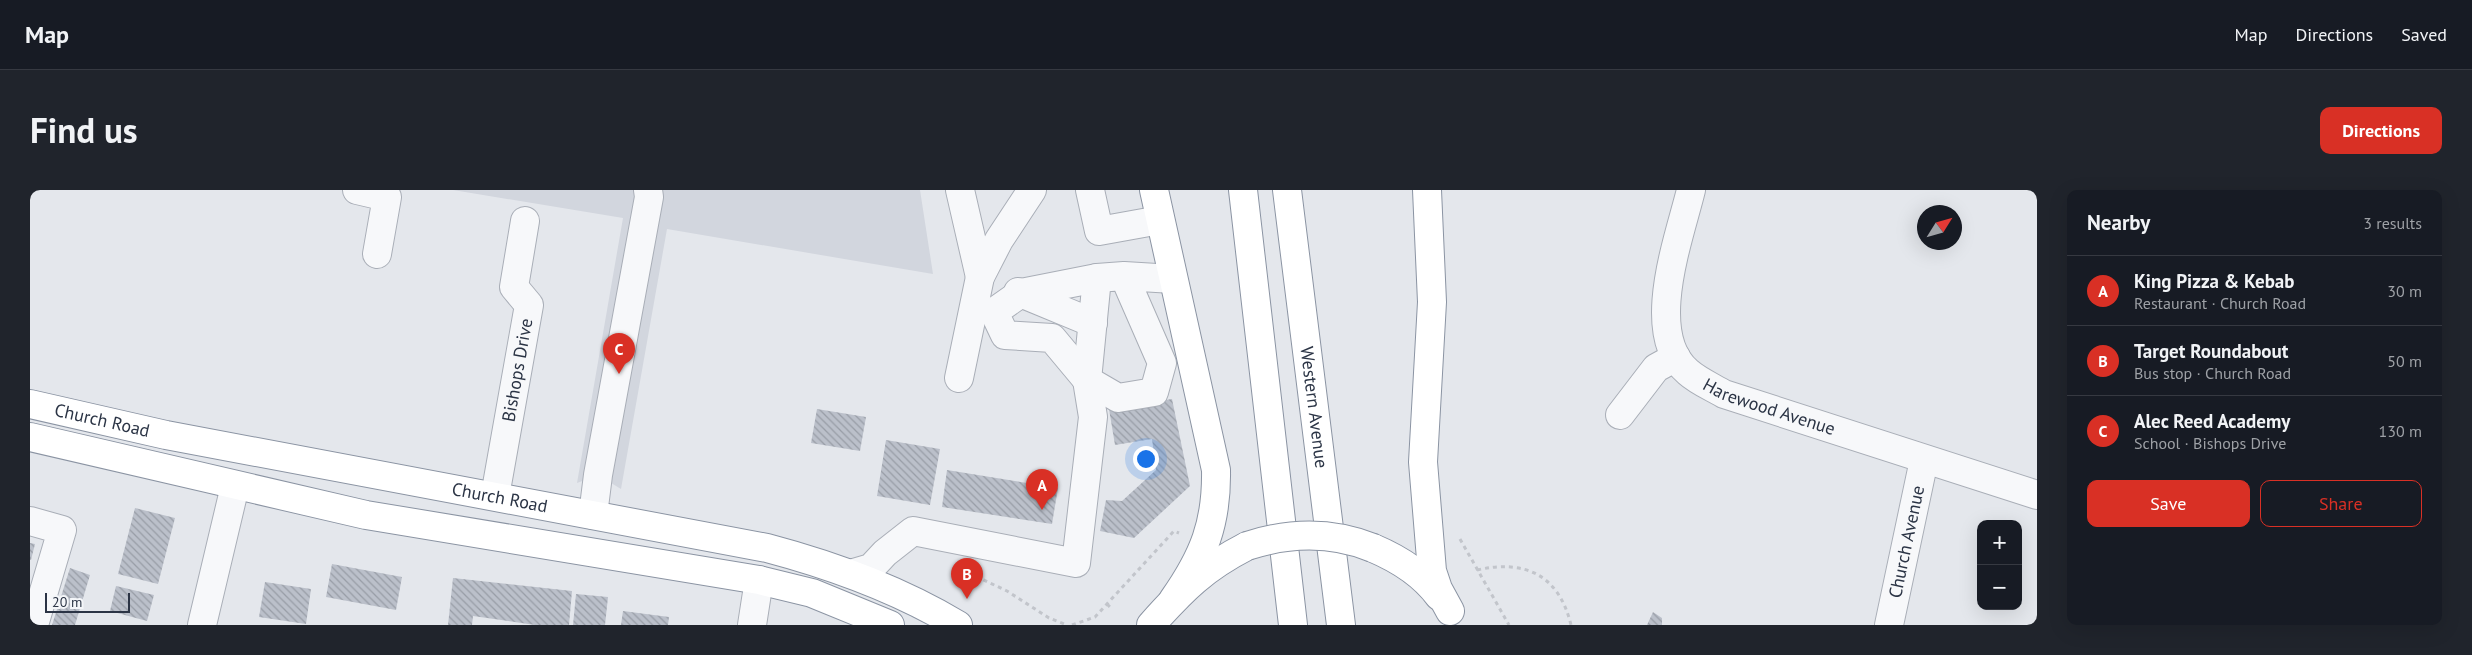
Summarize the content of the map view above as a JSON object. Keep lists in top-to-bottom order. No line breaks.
{"streets":{"highway":["Western Avenue","Church Road"],"street":["Bishops Drive","Harewood Avenue","Church Avenue"]},"crossings":[["Bishops Drive","Church Road"],["Harewood Avenue","Church Avenue"]],"scale_bar":"20 m","north":"top right","page":{"header":"Map","nav":["Map","Directions","Saved"],"title":"Find us","buttons":["Directions",["Save","Share"]],"heading":["Nearby","3 results"],"list":[{"mark":"A","name":"King Pizza & Kebab","note":"Restaurant · Church Road","value":"30 m"},{"mark":"B","name":"Target Roundabout","note":"Bus stop · Church Road","value":"50 m"},{"mark":"C","name":"Alec Reed Academy","note":"School · Bishops Drive","value":"130 m"}],"pins":["C","A","B"],"map_buttons":["+","−"],"scale":"20 m"}}
